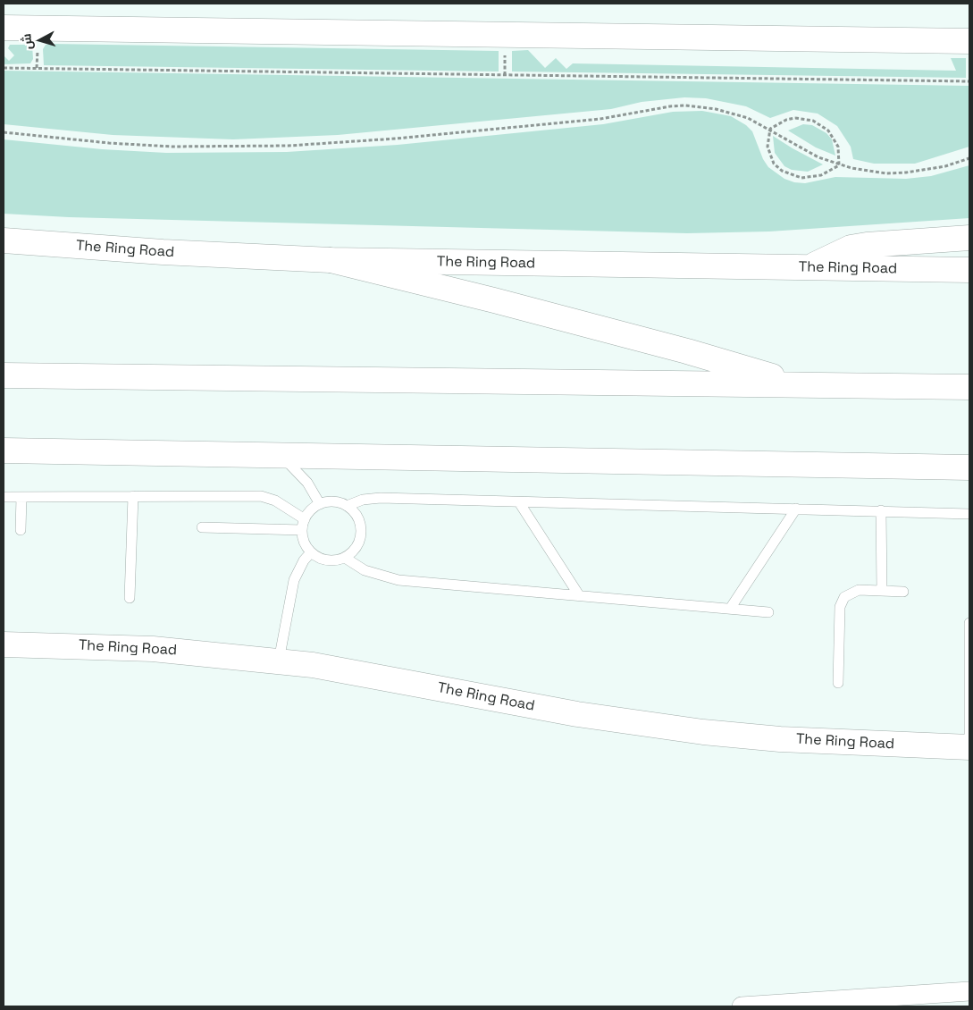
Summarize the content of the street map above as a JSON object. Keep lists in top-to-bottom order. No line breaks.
{"streets":{"main road":["The Ring Road"]},"north":"left"}
